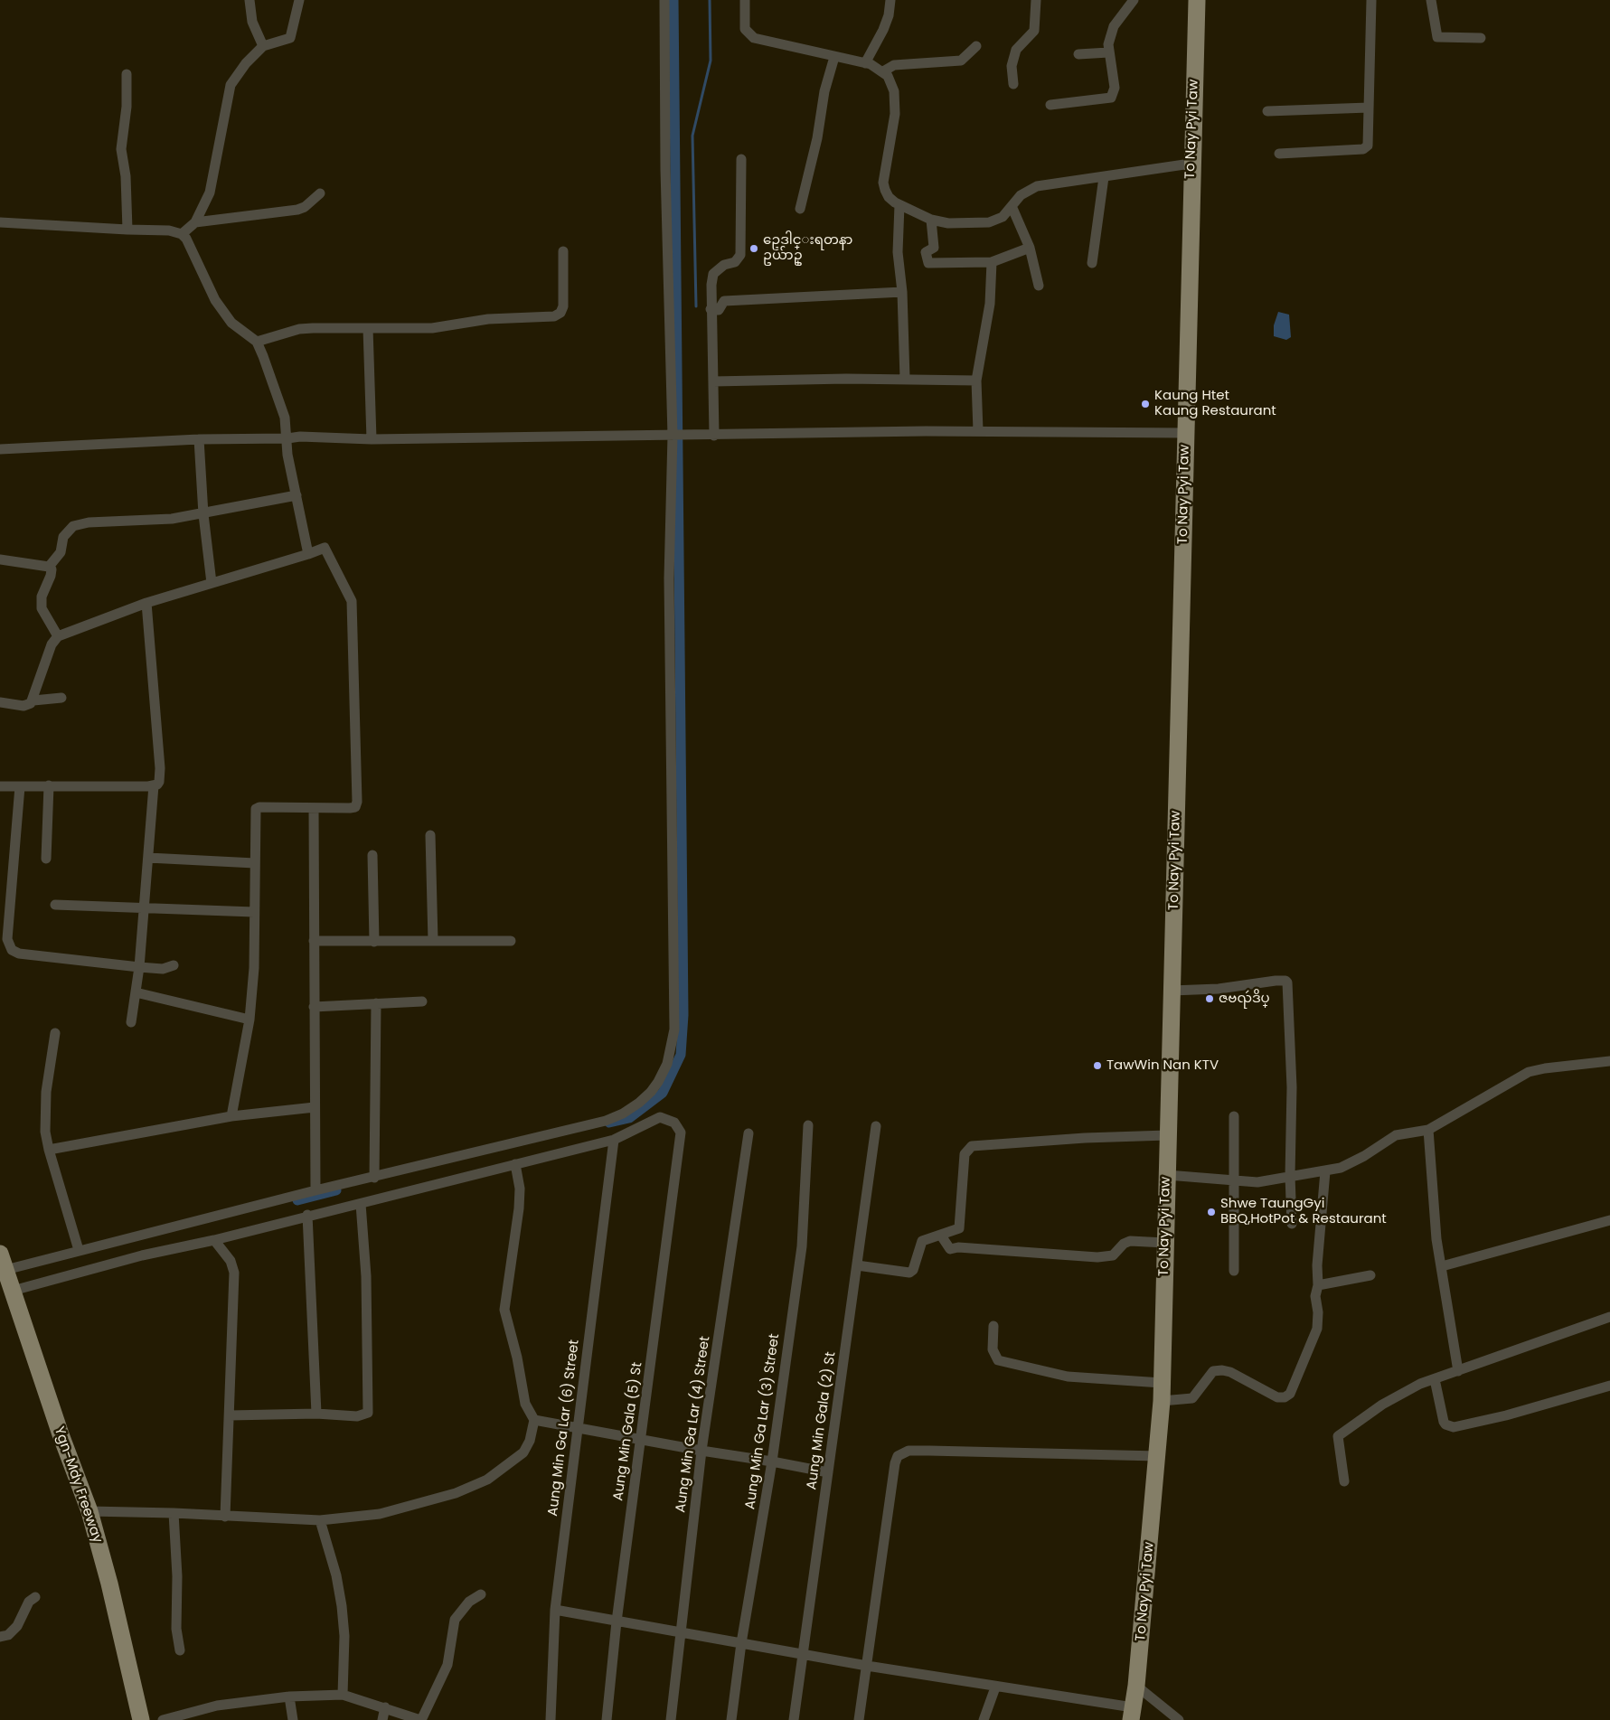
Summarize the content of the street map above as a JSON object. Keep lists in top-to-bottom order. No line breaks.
{"streets":{"main road":["To Nay Pyi Taw","Ygn-Mdy Freeway"],"street":["Aung Min Gala (2) St","Aung Min Ga Lar (3) Street","Aung Min Ga Lar (4) Street","Aung Min Ga Lar (6) Street","Aung Min Gala (5) St"]},"crossings":[["Aung Min Ga Lar (6) Street","Aung Min Gala (5) St"]],"places":["ဥေဒါင္းရတနာ ဥယ်ာဥ္","Kaung Htet Kaung Restaurant","ဇဗၺဴဒိပ္","TawWin Nan KTV","Shwe TaungGyi BBQ,HotPot & Restaurant"]}
